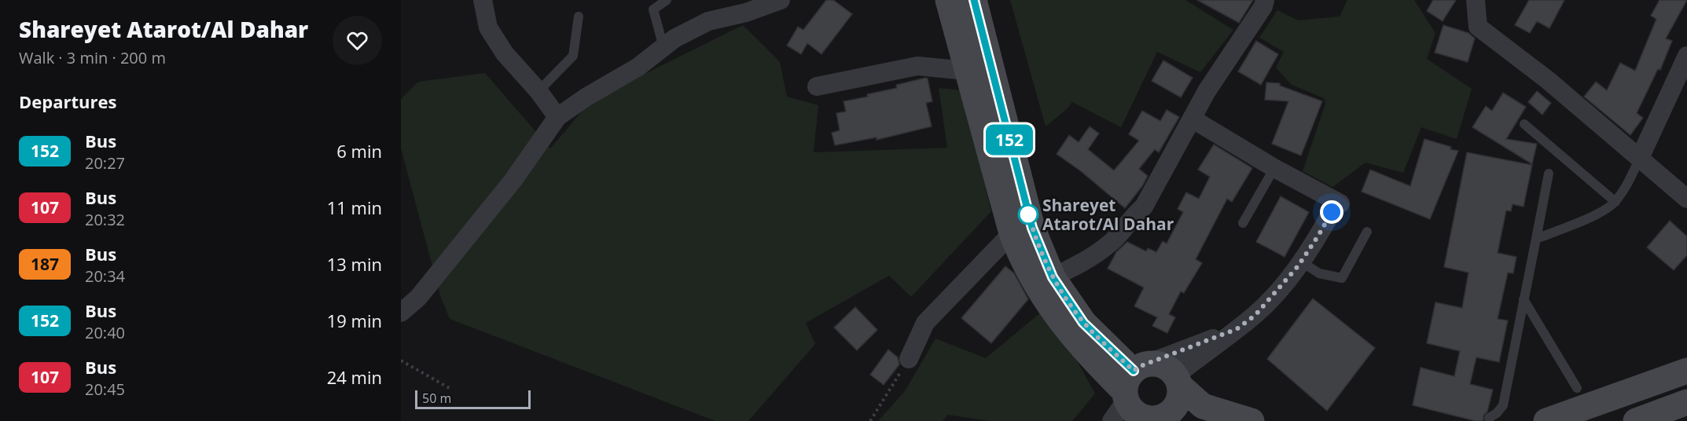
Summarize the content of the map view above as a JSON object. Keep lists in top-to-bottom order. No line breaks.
{"places":["Shareyet Atarot/Al Dahar"],"lines":["bus line 152"],"scale_bar":"50 m","page":{"heading":[["Shareyet Atarot/Al Dahar","Walk · 3 min · 200 m"],"Departures"],"on_map":"152","list":[{"mark":"152","name":"Bus","note":"20:27","value":"6 min"},{"mark":"107","name":"Bus","note":"20:32","value":"11 min"},{"mark":"187","name":"Bus","note":"20:34","value":"13 min"},{"mark":"152","name":"Bus","note":"20:40","value":"19 min"},{"mark":"107","name":"Bus","note":"20:45","value":"24 min"}],"scale":"50 m"}}
